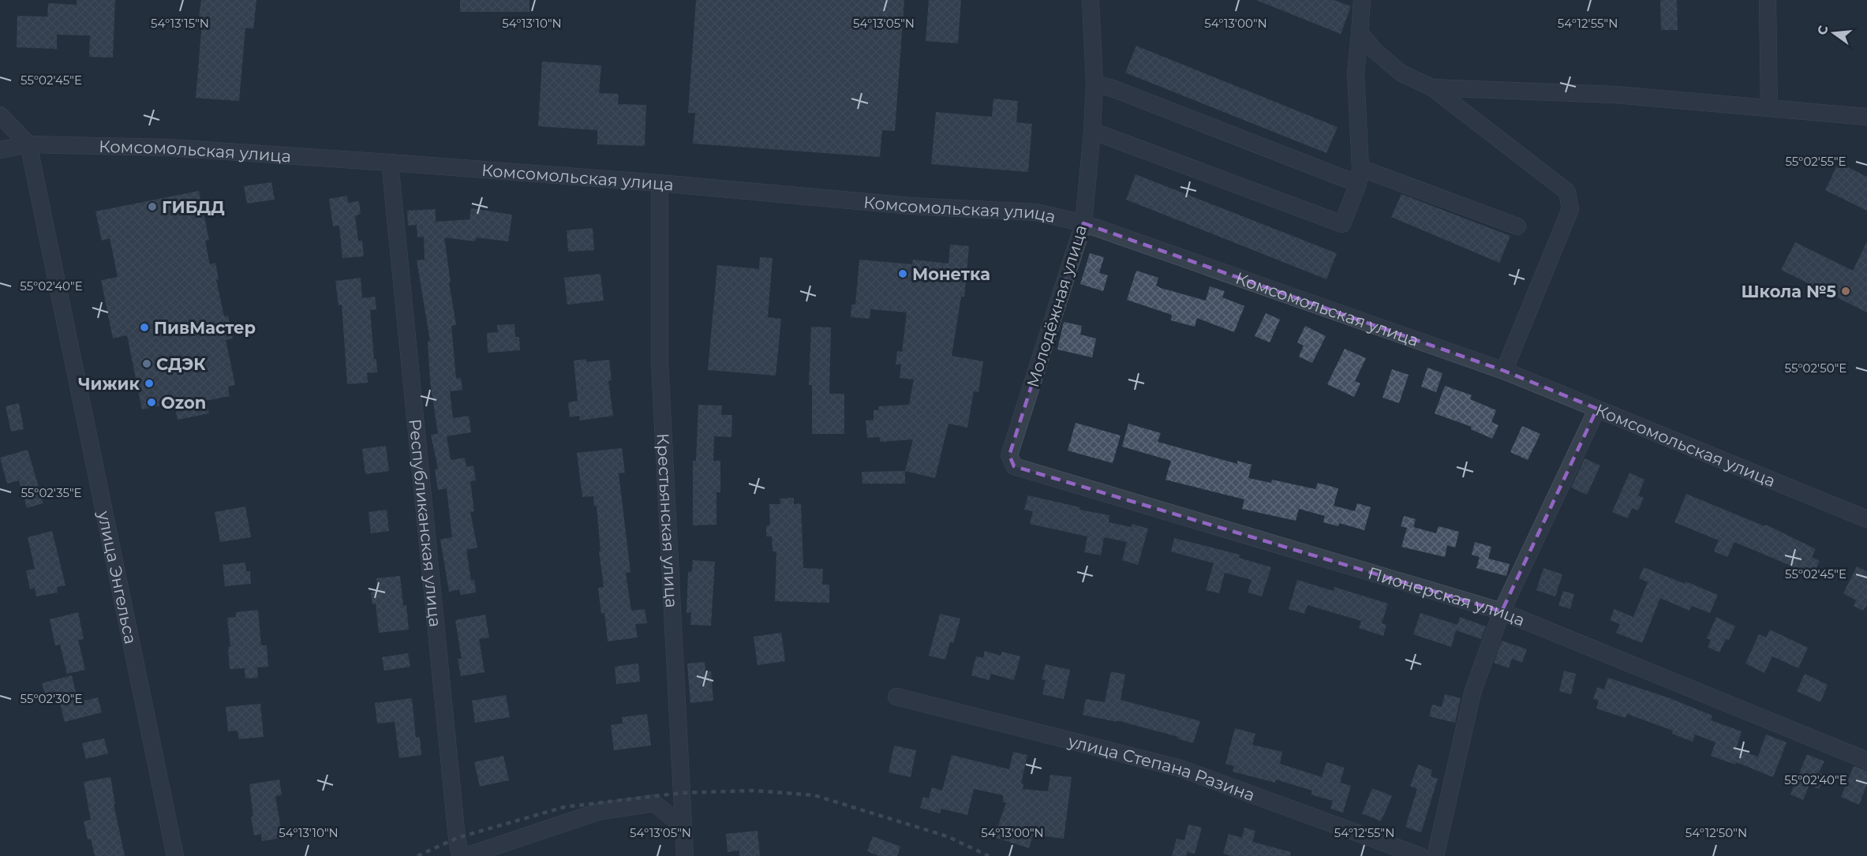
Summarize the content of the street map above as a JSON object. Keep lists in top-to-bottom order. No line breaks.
{"streets":{"street":["Комсомольская улица","Молодёжная улица","Крестьянская улица","Республиканская улица","улица Энгельса","Пионерская улица","улица Степана Разина"]},"crossings":[["Комсомольская улица","Молодёжная улица"],["Комсомольская улица","Крестьянская улица"],["Комсомольская улица","Республиканская улица"],["Комсомольская улица","улица Энгельса"],["Молодёжная улица","Пионерская улица"]],"places":["ГИБДД","Монетка","Школа №5","ПивМастер","СДЭК","Чижик","Ozon"],"north":"left","coordinates":["54°13'15\"N","54°13'10\"N","54°13'05\"N","54°13'00\"N","54°12'55\"N","55°02'45\"E","55°02'55\"E","55°02'40\"E","55°02'50\"E","55°02'35\"E","55°02'30\"E","54°12'50\"N"]}
